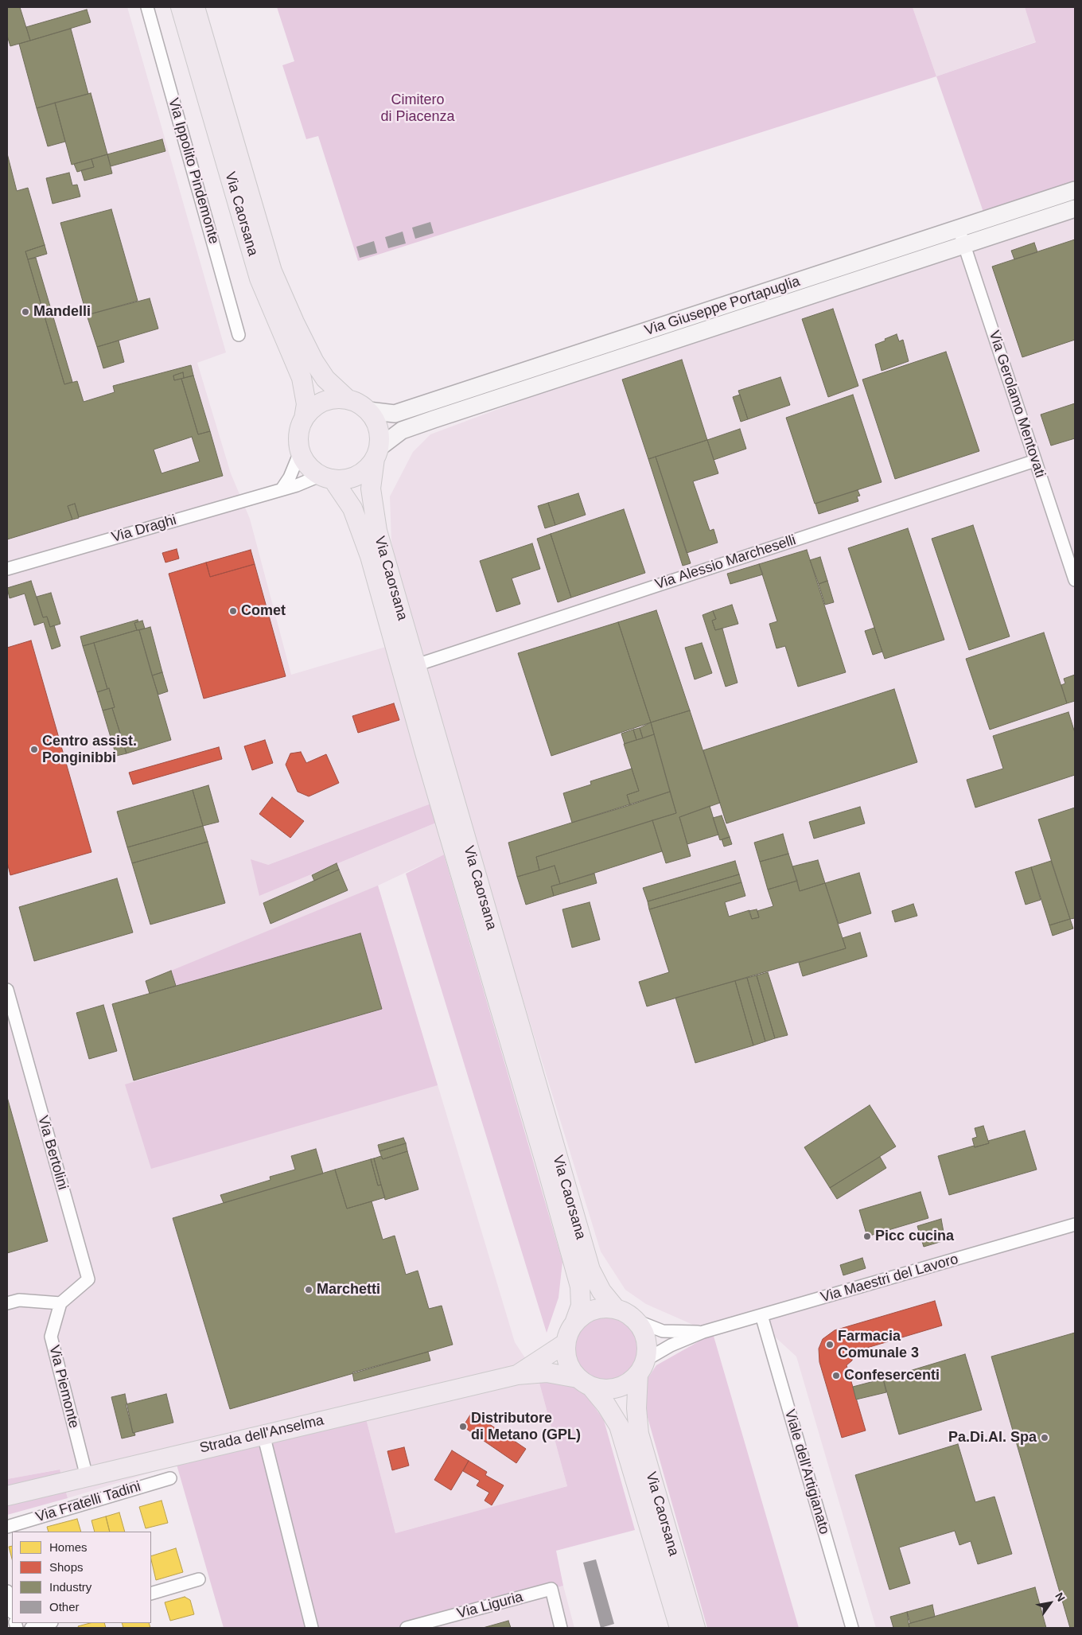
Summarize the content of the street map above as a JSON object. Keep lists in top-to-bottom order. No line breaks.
{"streets":{"main road":["Via Caorsana","Via Giuseppe Portapuglia","Strada dell'Anselma"],"street":["Via Ippolito Pindemonte","Via Gerolamo Mentovati","Via Draghi","Via Alessio Marcheselli","Via Bertolini","Via Maestri del Lavoro","Via Piemonte","Viale dell'Artigianato","Via Fratelli Tadini","Via Liguria"]},"crossings":[["Via Caorsana","Via Giuseppe Portapuglia"],["Via Caorsana","Via Draghi"],["Via Caorsana","Via Alessio Marcheselli"],["Via Caorsana","Via Maestri del Lavoro"],["Via Caorsana","Strada dell'Anselma"],["Via Giuseppe Portapuglia","Via Gerolamo Mentovati"],["Via Giuseppe Portapuglia","Via Draghi"],["Via Gerolamo Mentovati","Via Alessio Marcheselli"],["Via Bertolini","Via Piemonte"],["Via Maestri del Lavoro","Strada dell'Anselma"],["Via Maestri del Lavoro","Viale dell'Artigianato"],["Via Piemonte","Strada dell'Anselma"]],"parks":["Cimitero di Piacenza"],"places":["Mandelli","Comet","Centro assist. Ponginibbi","Picc cucina","Marchetti","Farmacia Comunale 3","Confesercenti","Distributore di Metano (GPL)","Pa.Di.Al. Spa"],"legend":["Homes","Shops","Industry","Other"],"north":"top right"}
